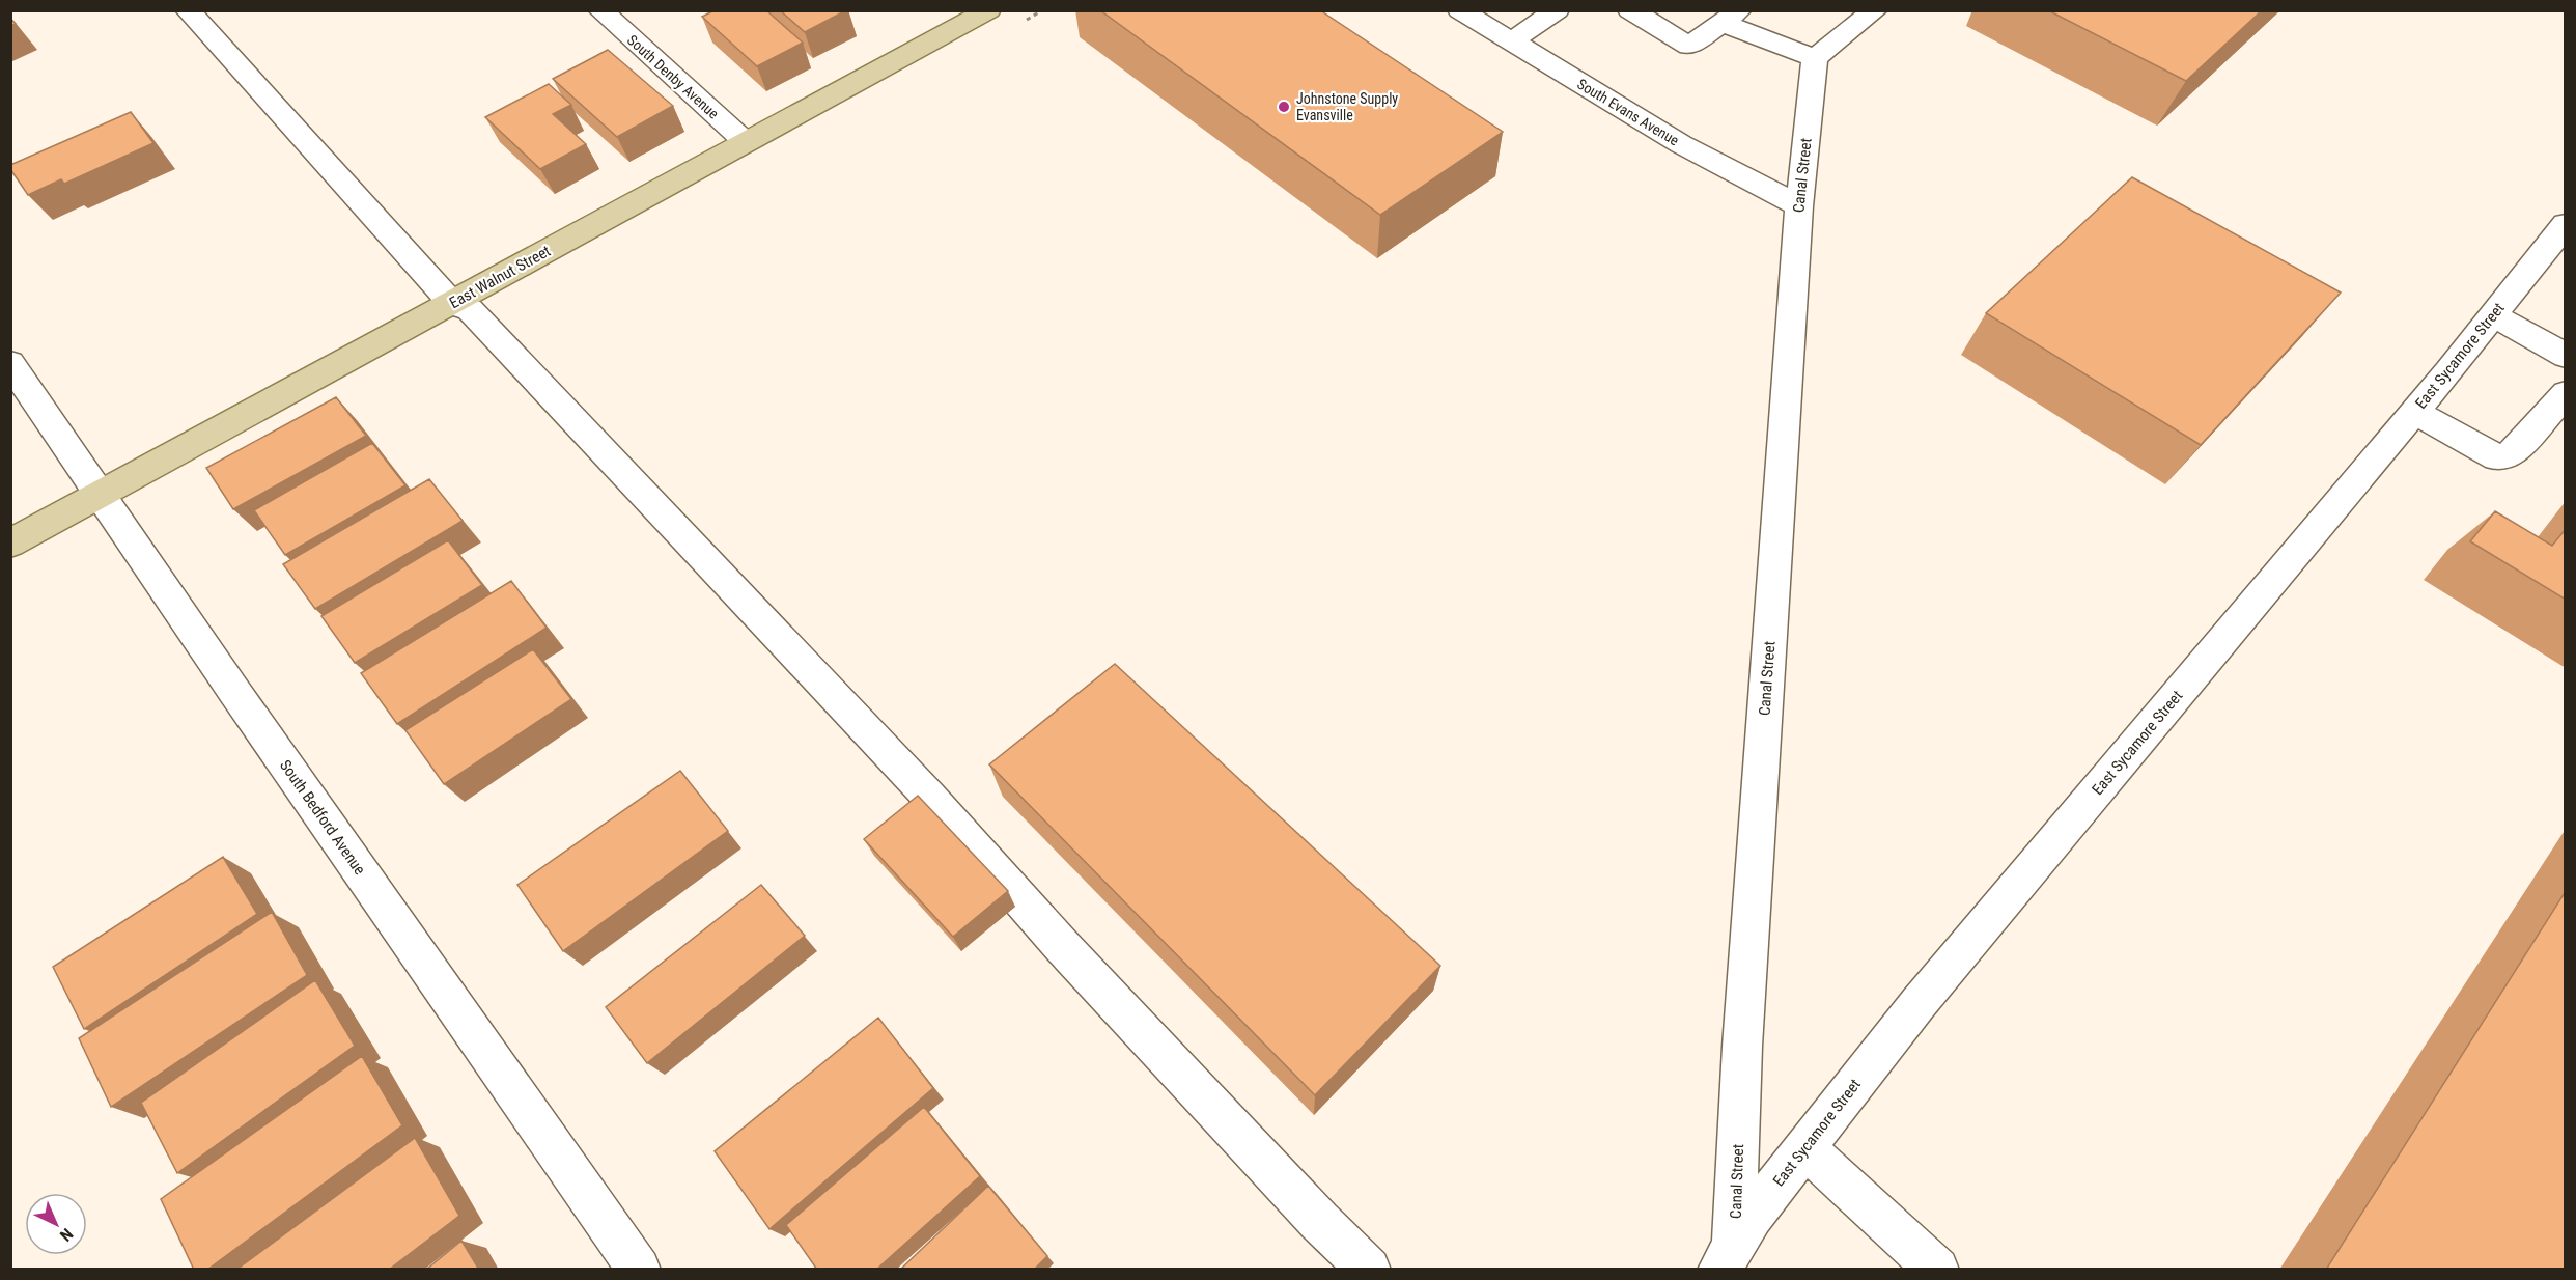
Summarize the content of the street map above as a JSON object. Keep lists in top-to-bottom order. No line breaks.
{"streets":{"main road":["East Walnut Street"],"street":["South Denby Avenue","South Evans Avenue","Canal Street","East Sycamore Street","South Bedford Avenue"]},"crossings":[["South Denby Avenue","East Walnut Street"],["South Evans Avenue","Canal Street"],["Canal Street","East Sycamore Street"],["East Walnut Street","South Bedford Avenue"]],"places":["Johnstone Supply Evansville"],"north":"bottom right"}
